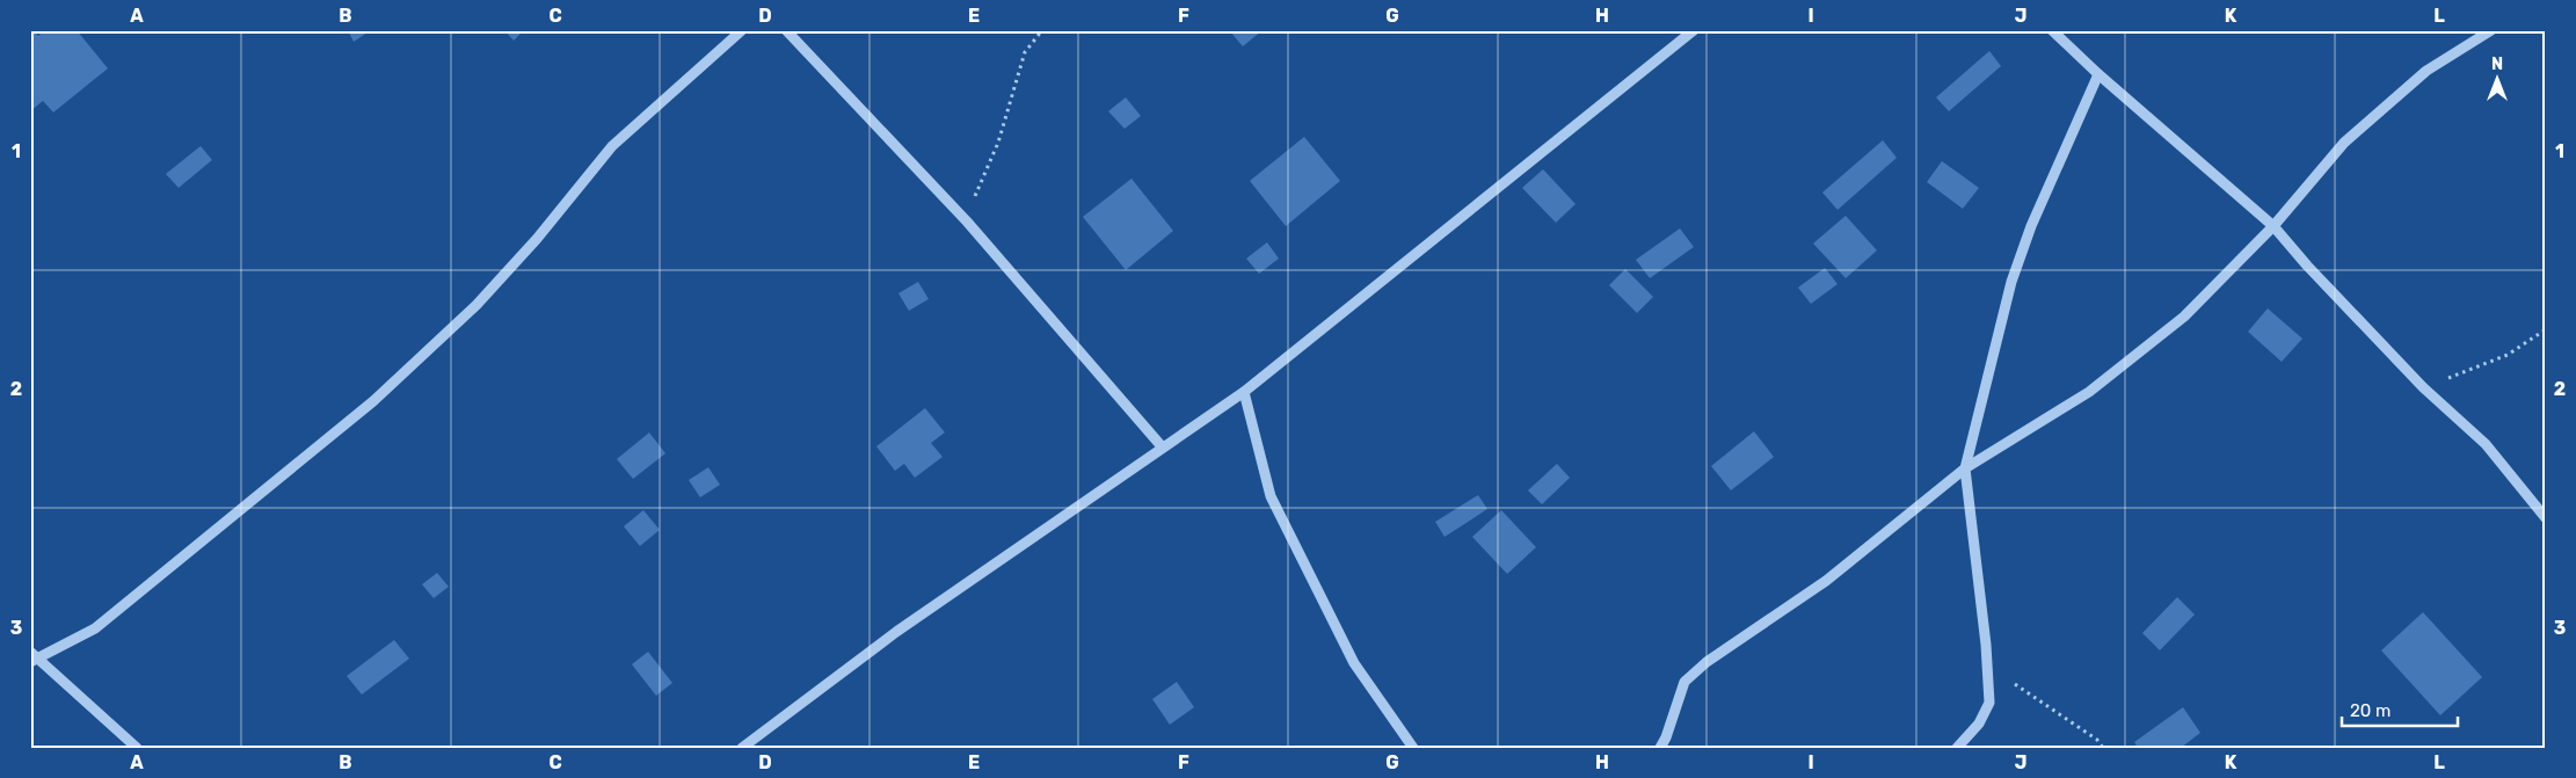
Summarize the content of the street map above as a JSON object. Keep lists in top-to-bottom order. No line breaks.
{"scale_bar":"20 m","north":"top","grid":{"columns":["A","B","C","D","E","F","G","H","I","J","K","L"],"rows":["1","2","3"]}}
